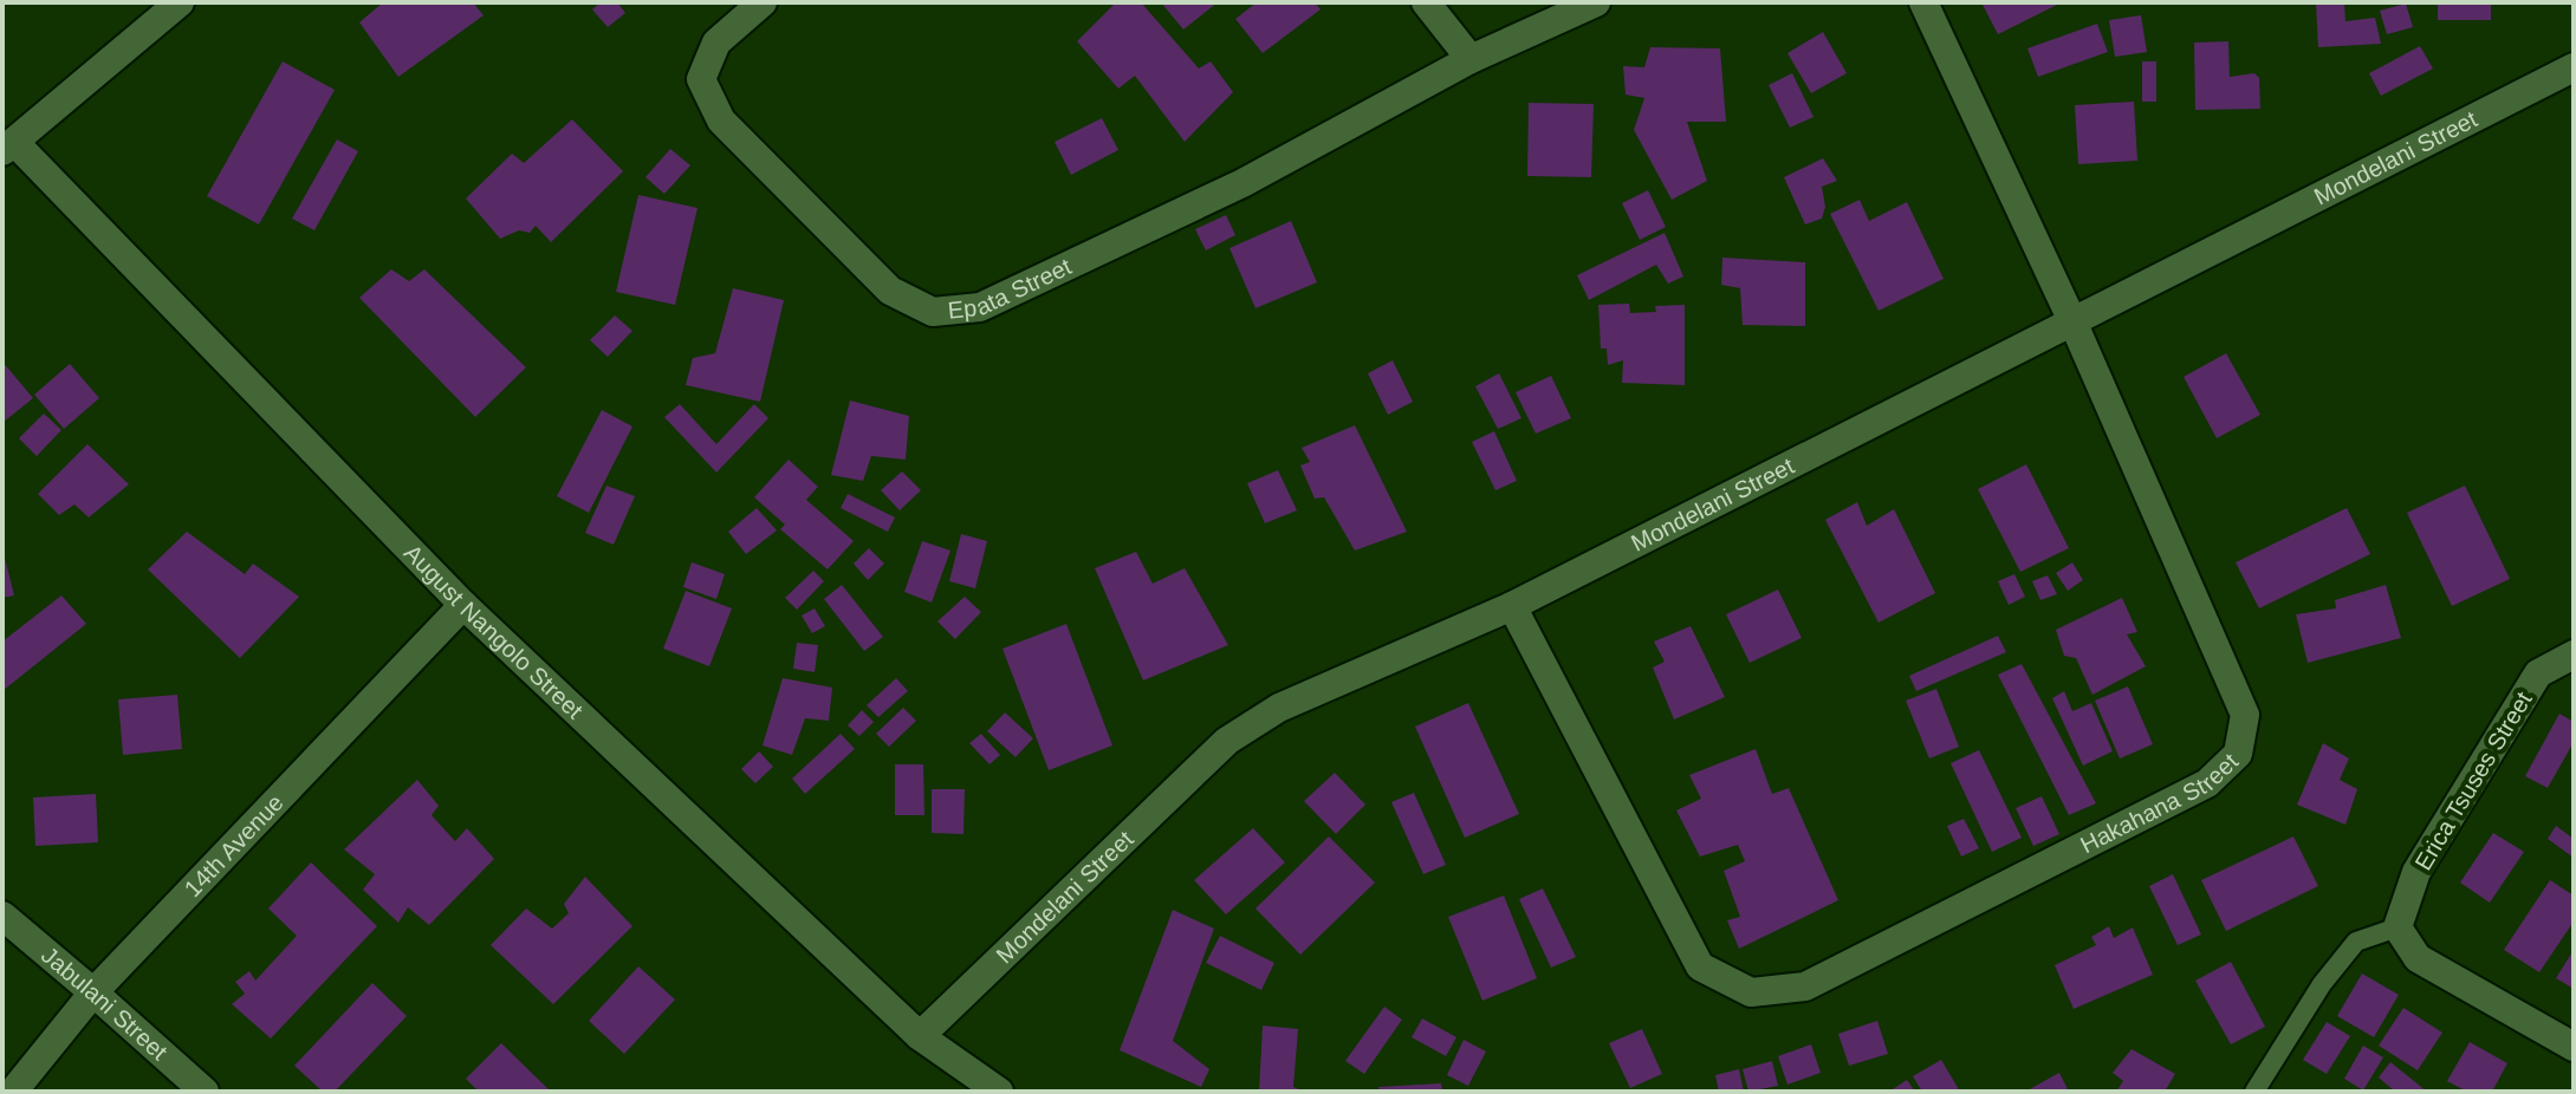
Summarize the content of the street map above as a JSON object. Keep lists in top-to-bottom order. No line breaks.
{"streets":{"street":["Mondelani Street","Epata Street","August Nangolo Street","Erica Tsuses Street","Hakahana Street","14th Avenue","Jabulani Street"]},"crossings":[["Mondelani Street","August Nangolo Street"],["Mondelani Street","Hakahana Street"],["August Nangolo Street","14th Avenue"],["14th Avenue","Jabulani Street"]]}
